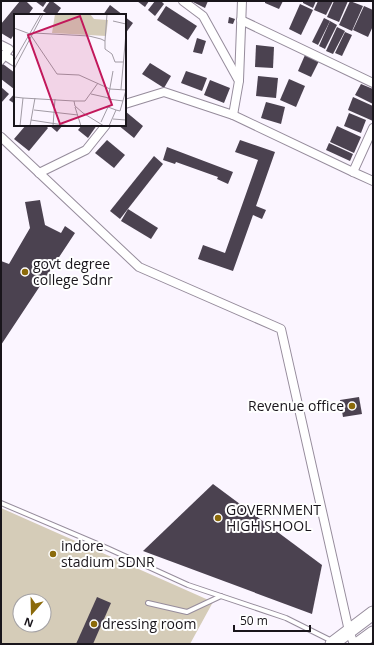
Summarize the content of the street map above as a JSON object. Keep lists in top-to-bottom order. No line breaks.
{"places":["govt degree college Sdnr","Revenue office","GOVERNMENT HIGH SHOOL","indore stadium SDNR","dressing room"],"scale_bar":"50 m","north":"bottom"}
